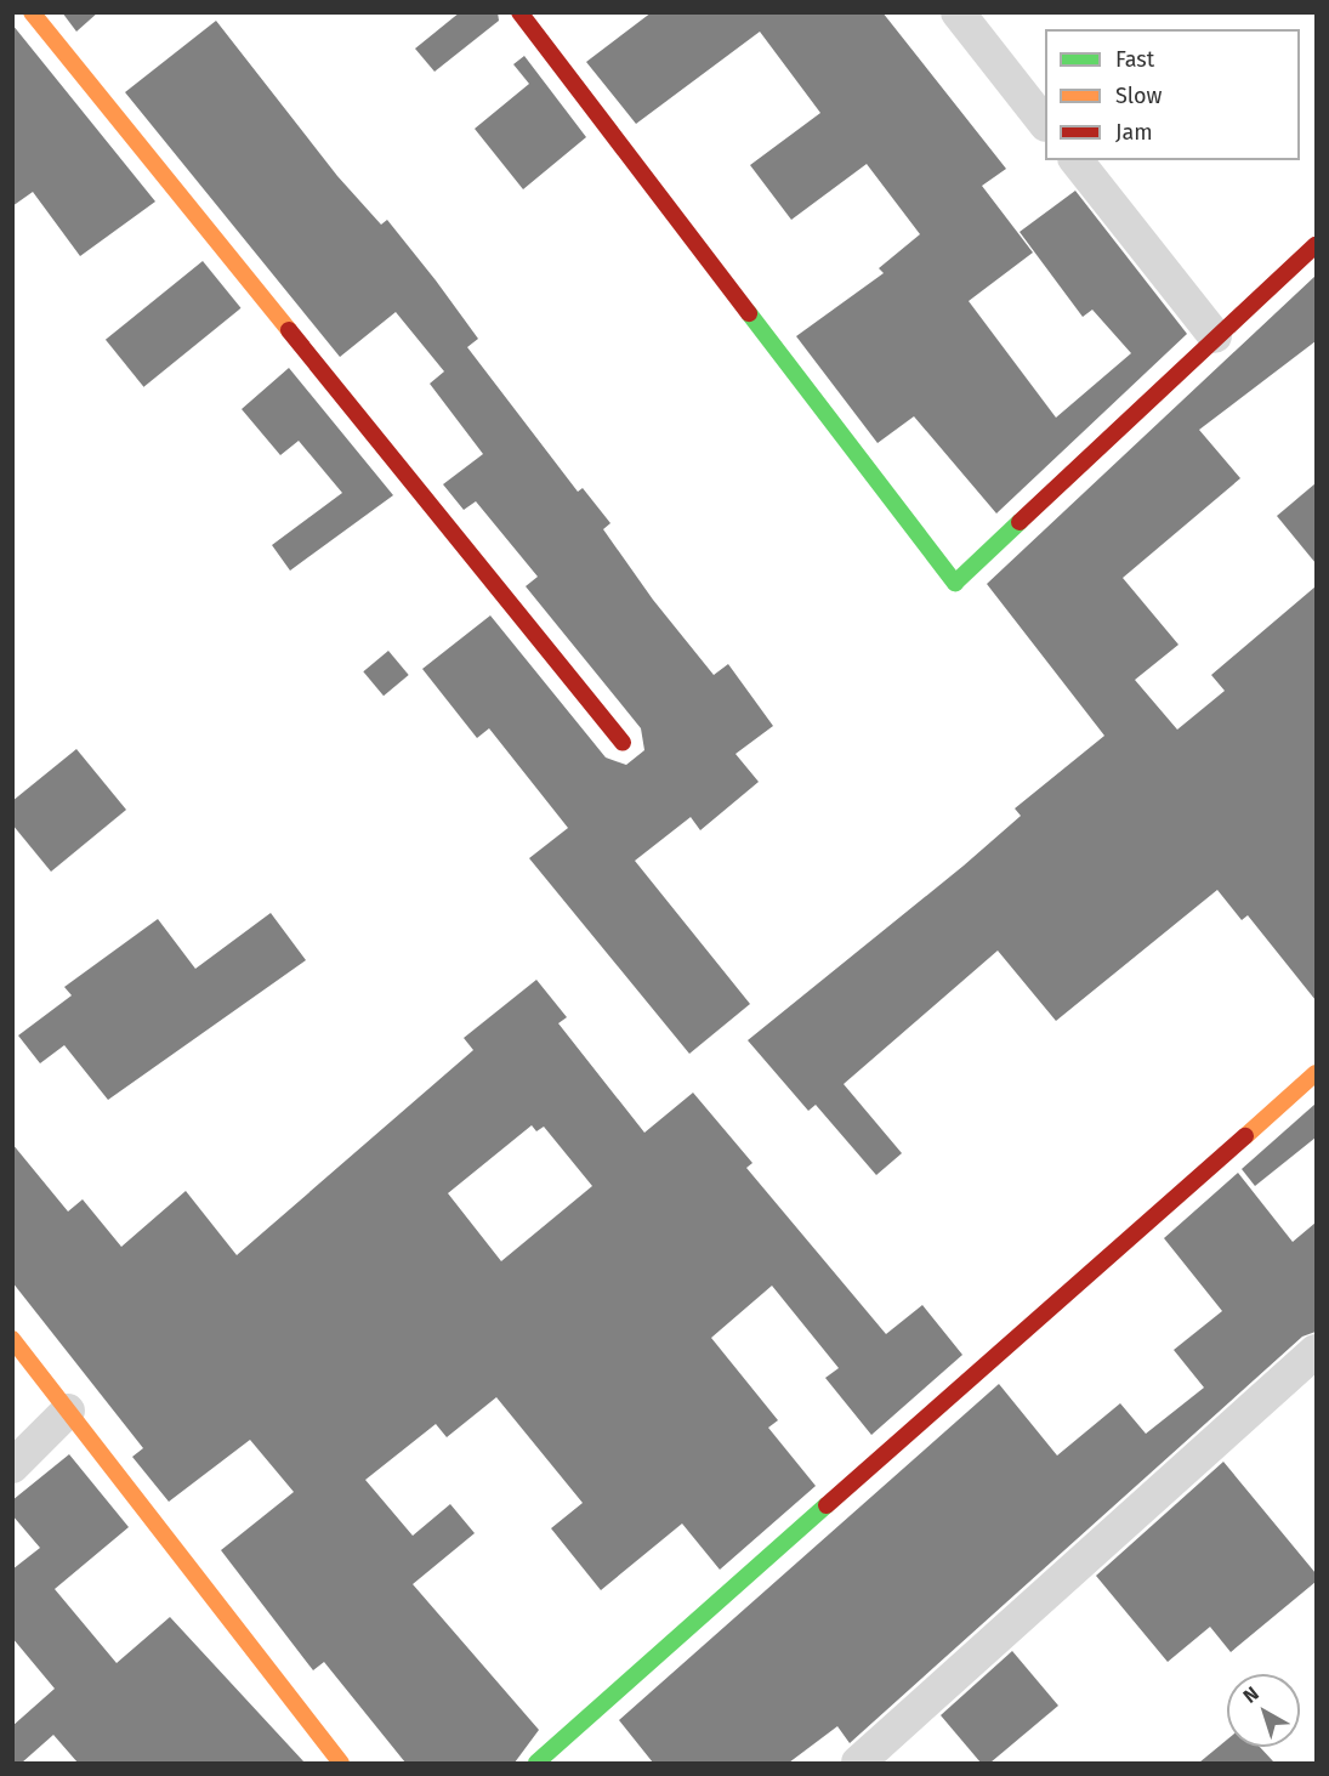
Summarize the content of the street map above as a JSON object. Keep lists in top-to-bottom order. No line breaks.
{"legend":["Fast","Slow","Jam"],"north":"top left"}
